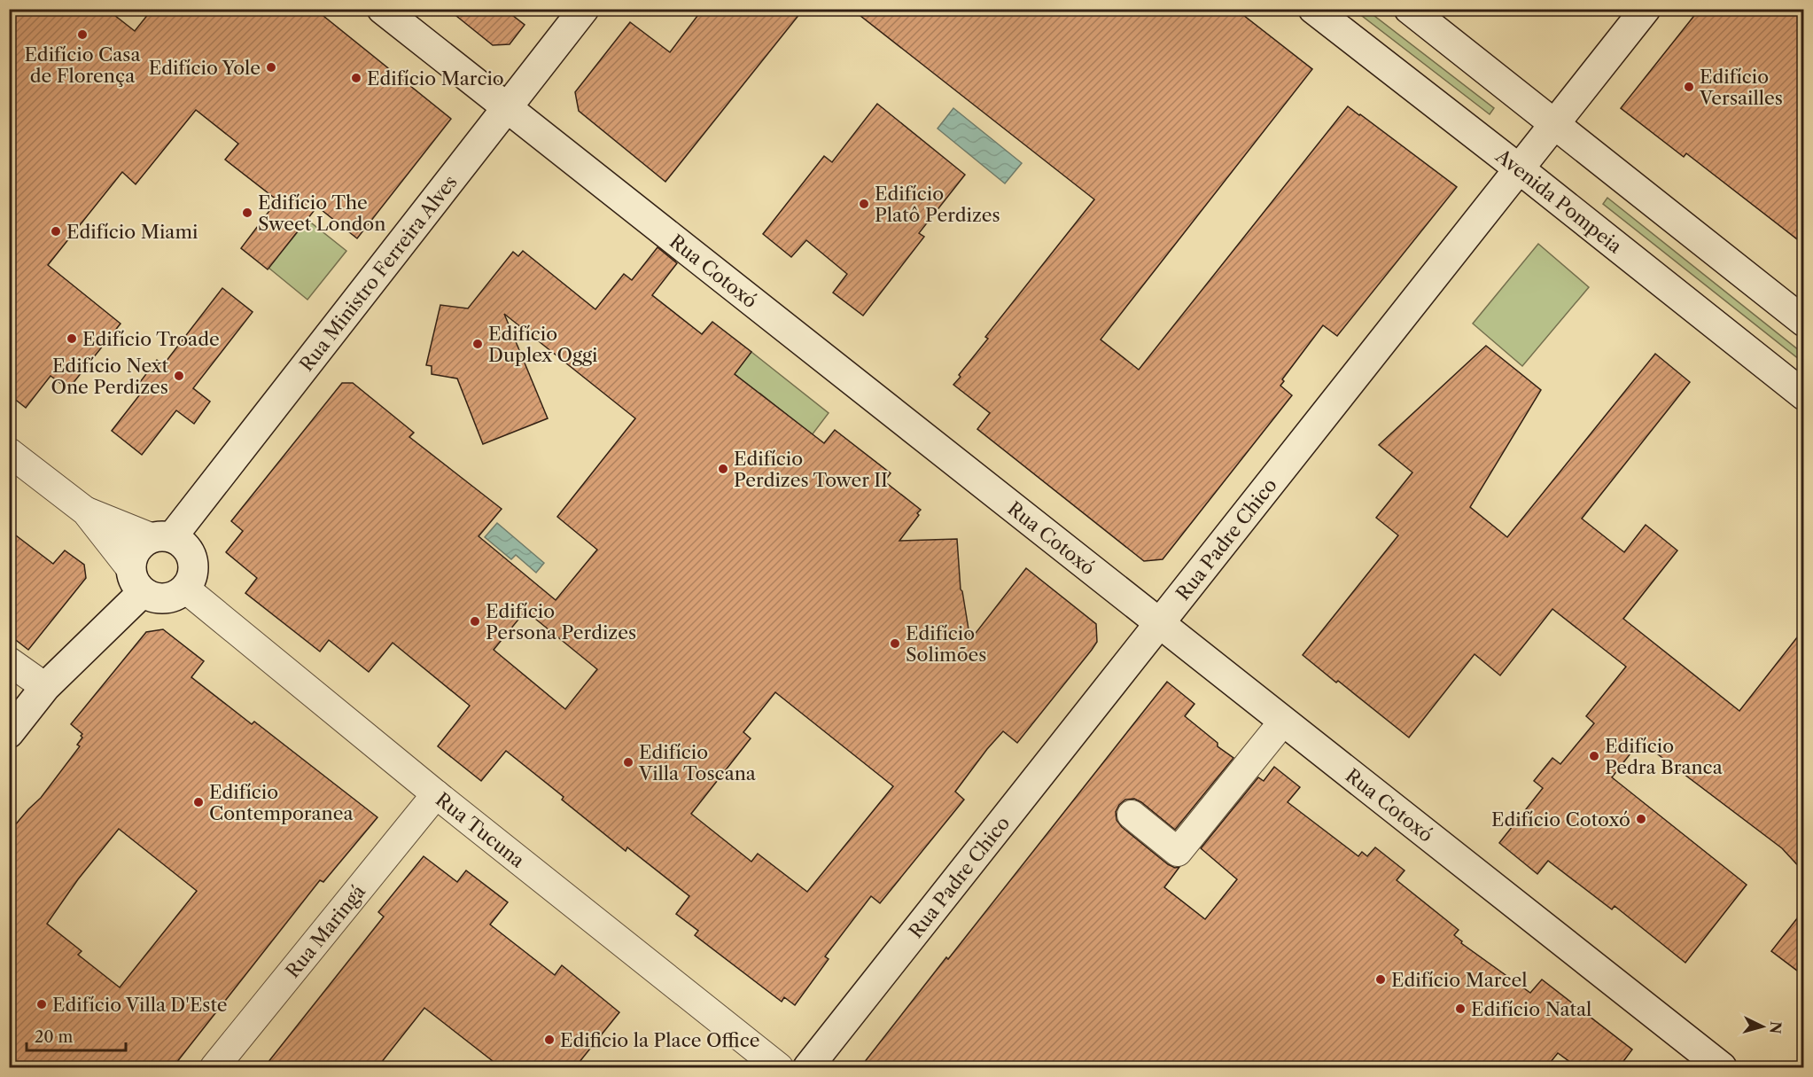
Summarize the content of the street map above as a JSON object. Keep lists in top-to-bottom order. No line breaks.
{"streets":{"street":["Avenida Pompeia","Rua Cotoxó","Rua Ministro Ferreira Alves","Rua Padre Chico","Rua Tucuna","Rua Maringá"]},"crossings":[["Avenida Pompeia","Rua Padre Chico"],["Rua Cotoxó","Rua Ministro Ferreira Alves"],["Rua Cotoxó","Rua Padre Chico"],["Rua Ministro Ferreira Alves","Rua Tucuna"],["Rua Tucuna","Rua Maringá"]],"places":["Edifício Casa de Florença","Edifício Yole","Edifício Marcio","Edifício Versailles","Edifício Platô Perdizes","Edifício The Sweet London","Edifício Miami","Edifício Troade","Edifício Duplex Oggi","Edifício Next One Perdizes","Edifício Perdizes Tower II","Edifício Persona Perdizes","Edifício Solimões","Edifício Pedra Branca","Edifício Villa Toscana","Edifício Contemporanea","Edifício Cotoxó","Edifício Marcel","Edifício Villa D'Este","Edifício Natal","Edificio la Place Office"],"scale_bar":"20 m","north":"right"}
